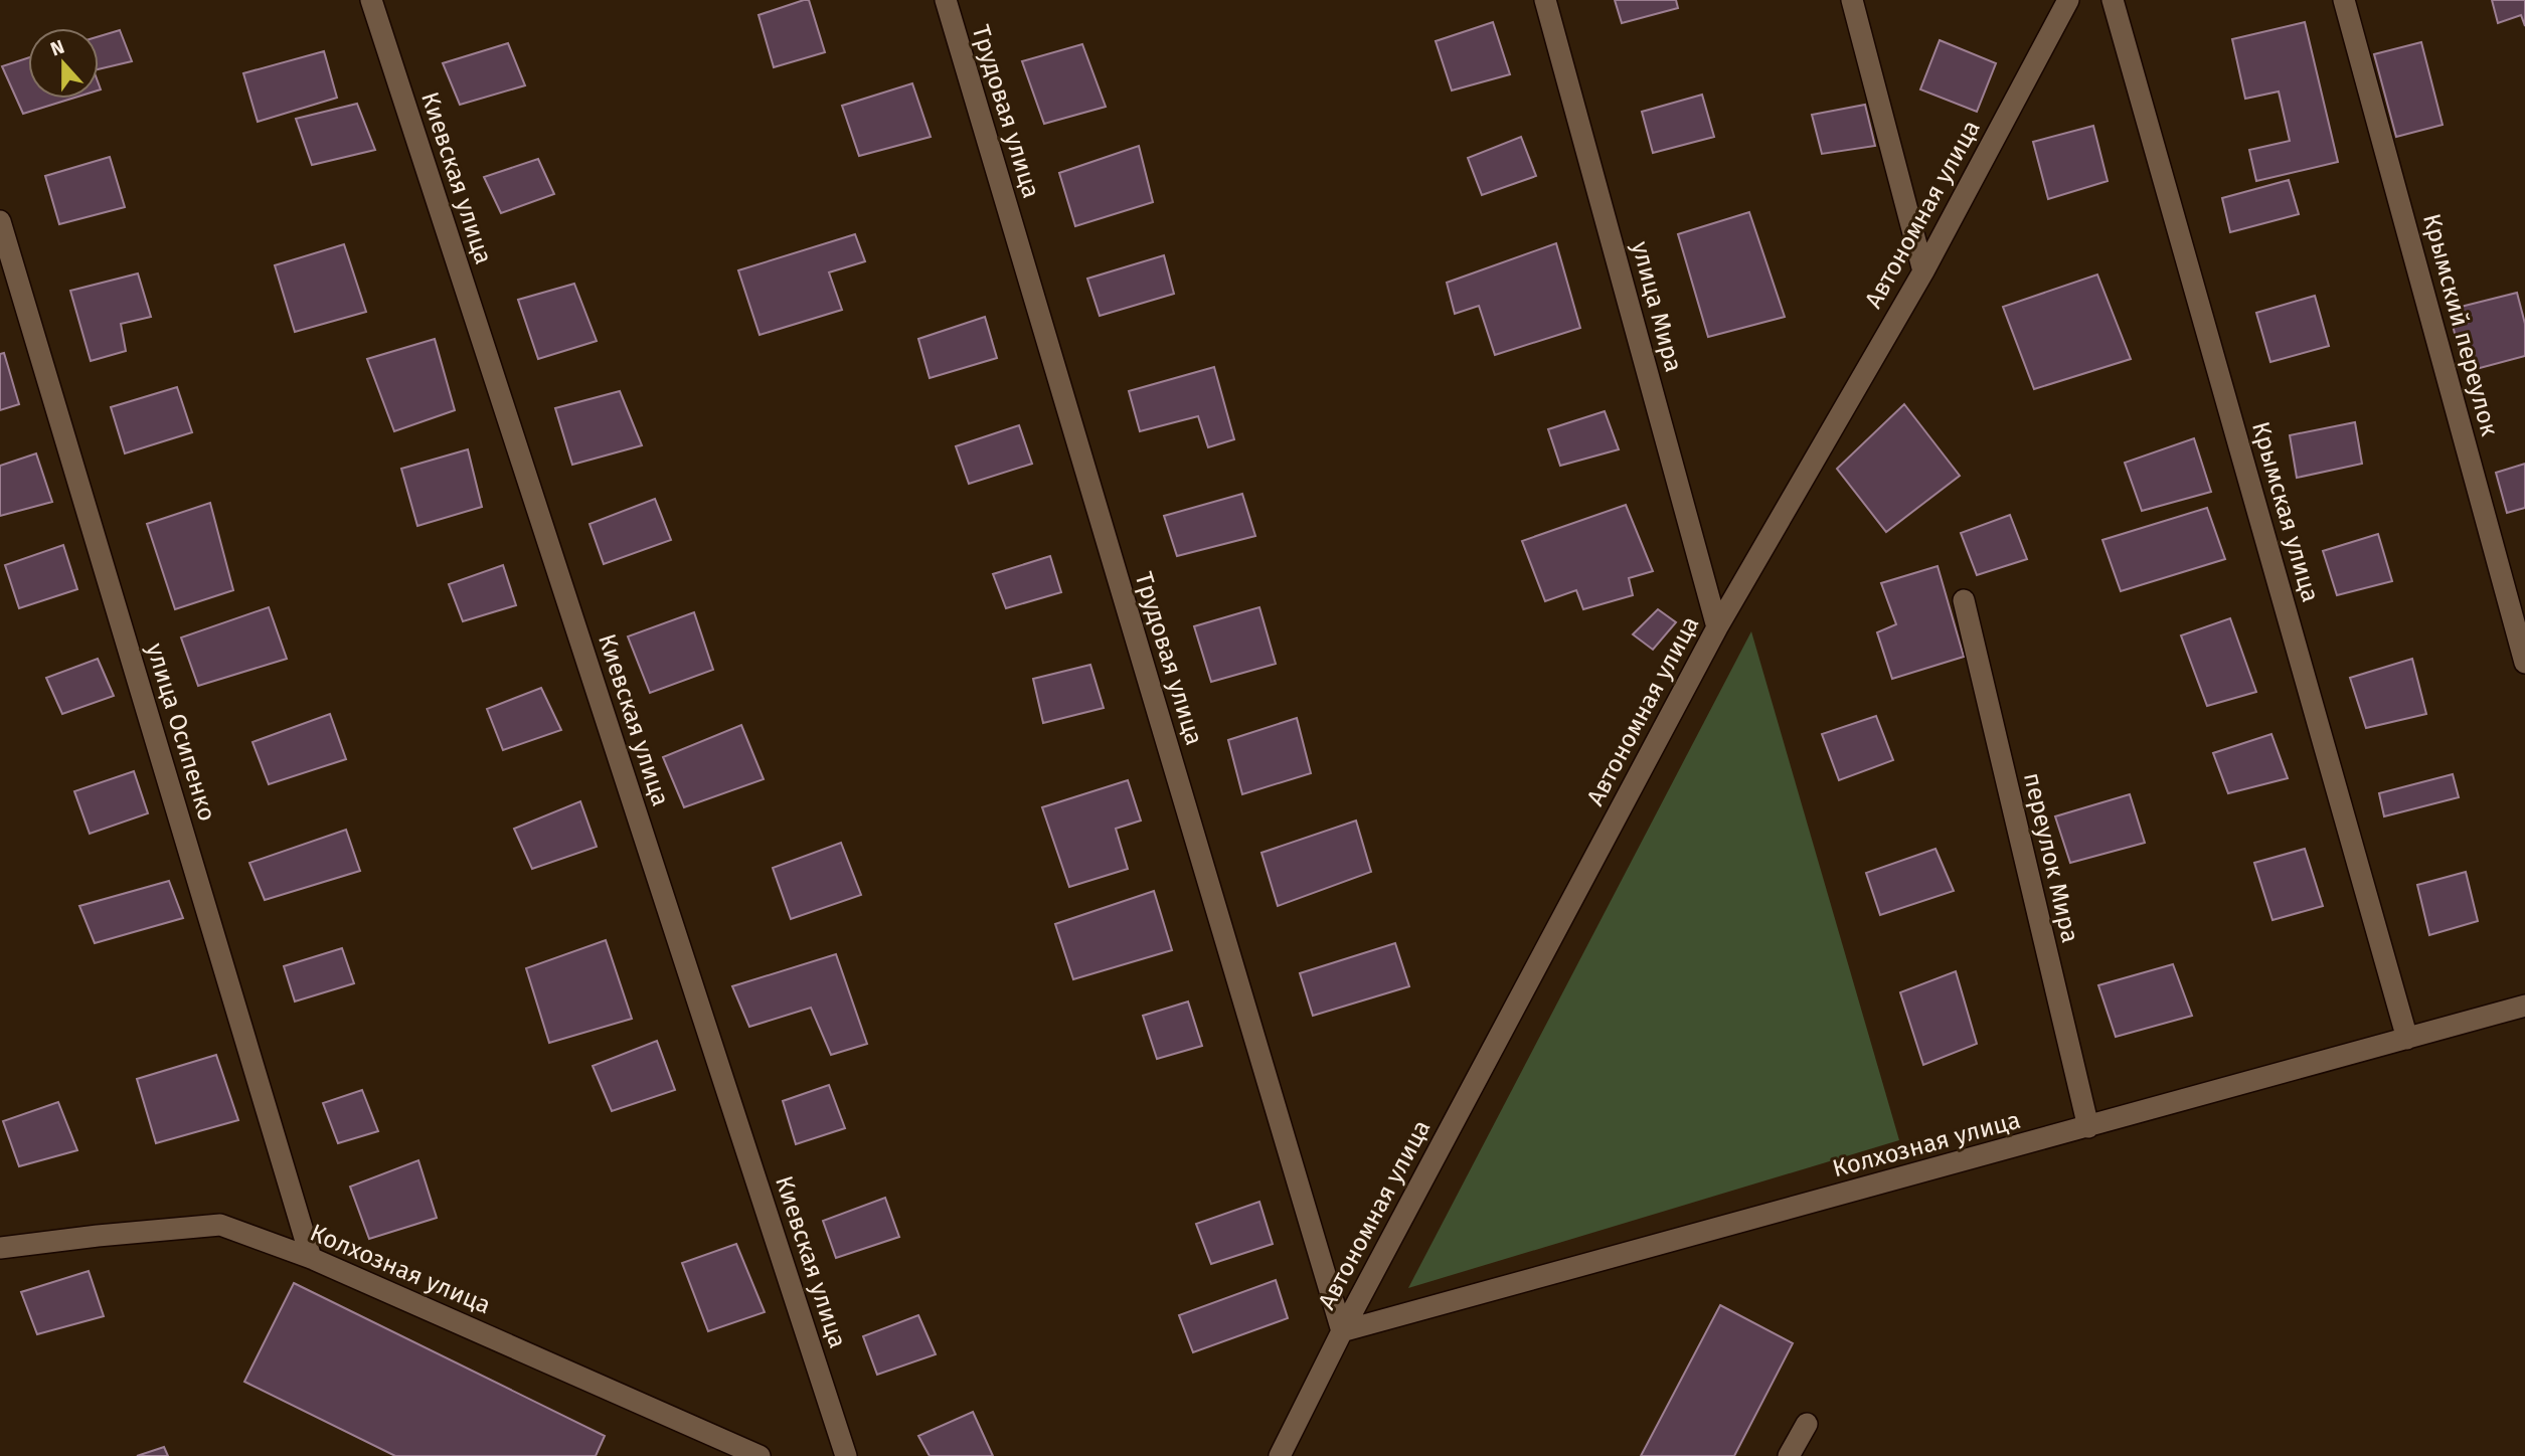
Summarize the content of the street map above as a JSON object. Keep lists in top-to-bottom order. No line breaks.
{"streets":{"street":["Трудовая улица","Киевская улица","Автономная улица","улица Мира","Крымский переулок","Крымская улица","улица Осипенко","переулок Мира","Колхозная улица"]},"crossings":[["Трудовая улица","Автономная улица"],["Трудовая улица","Колхозная улица"],["Автономная улица","улица Мира"],["Автономная улица","Колхозная улица"],["Крымская улица","Колхозная улица"],["улица Осипенко","Колхозная улица"],["переулок Мира","Колхозная улица"]],"north":"top"}
